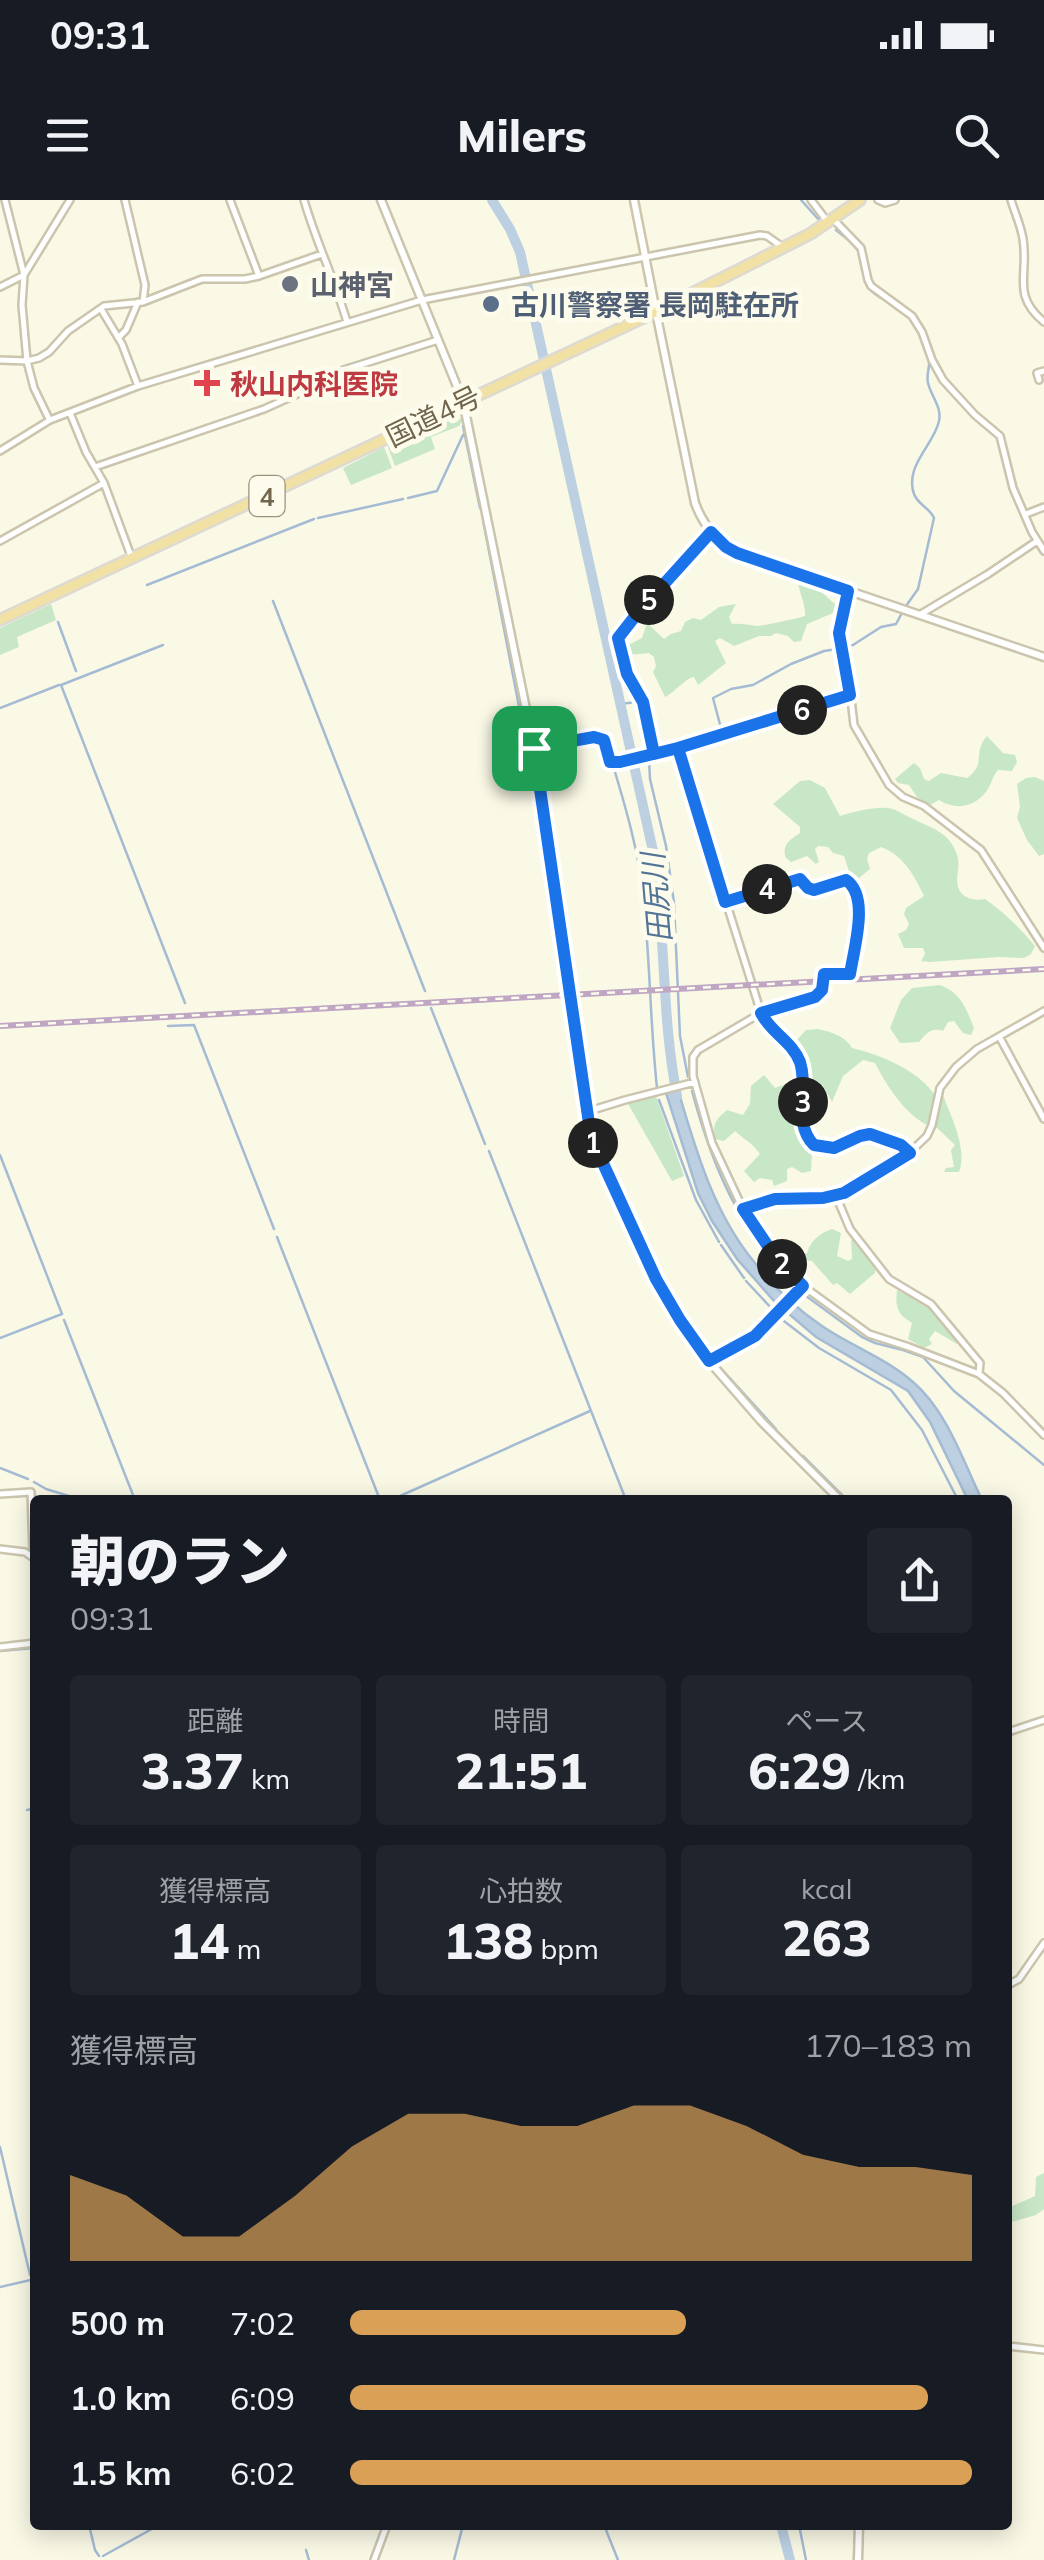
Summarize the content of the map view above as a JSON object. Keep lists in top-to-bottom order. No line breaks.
{"streets":{"highway":["国道4号","4"]},"water":["田尻川"],"places":{"other":["山神宮","古川警察署 長岡駐在所"],"health":["秋山内科医院"]},"page":{"status":"09:31","header":"Milers","pins":["5","6","4","3","1","2"],"heading":["朝のラン","09:31"],"stats":[["距離","3.37 km"],["時間","21:51"],["ペース","6:29 /km"],["獲得標高","14 m"],["心拍数","138 bpm"],["kcal","263"]],"chart":["獲得標高","170–183 m"],"list":[{"name":"500 m","note":"7:02"},{"name":"1.0 km","note":"6:09"},{"name":"1.5 km","note":"6:02"}]}}
